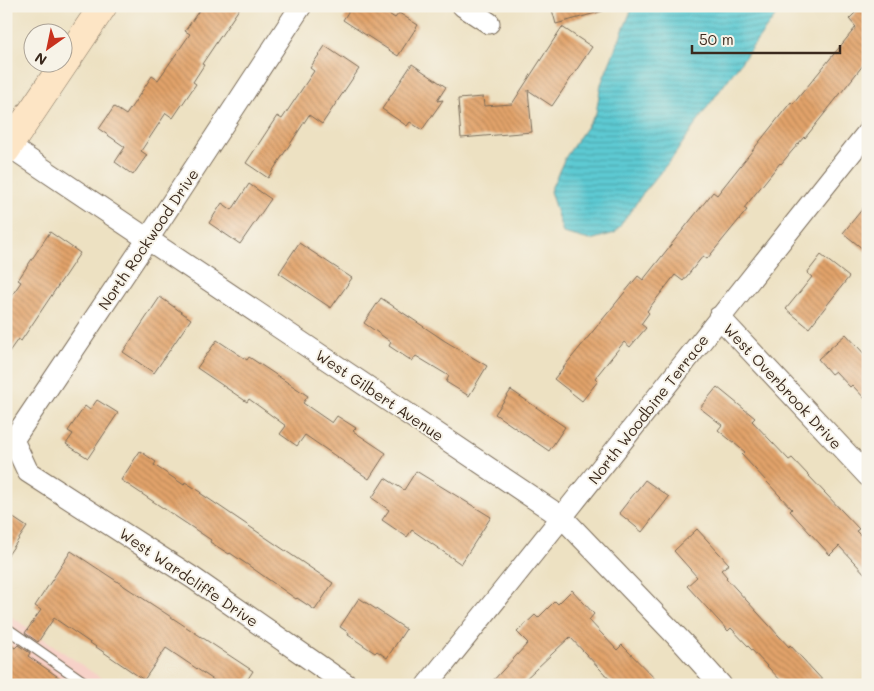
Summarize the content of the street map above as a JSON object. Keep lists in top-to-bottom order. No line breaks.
{"streets":{"street":["North Rockwood Drive","West Overbrook Drive","West Gilbert Avenue","North Woodbine Terrace","West Wardcliffe Drive"]},"crossings":[["North Rockwood Drive","West Gilbert Avenue"],["North Rockwood Drive","West Wardcliffe Drive"],["West Overbrook Drive","North Woodbine Terrace"],["West Gilbert Avenue","North Woodbine Terrace"]],"scale_bar":"50 m","north":"bottom left"}
